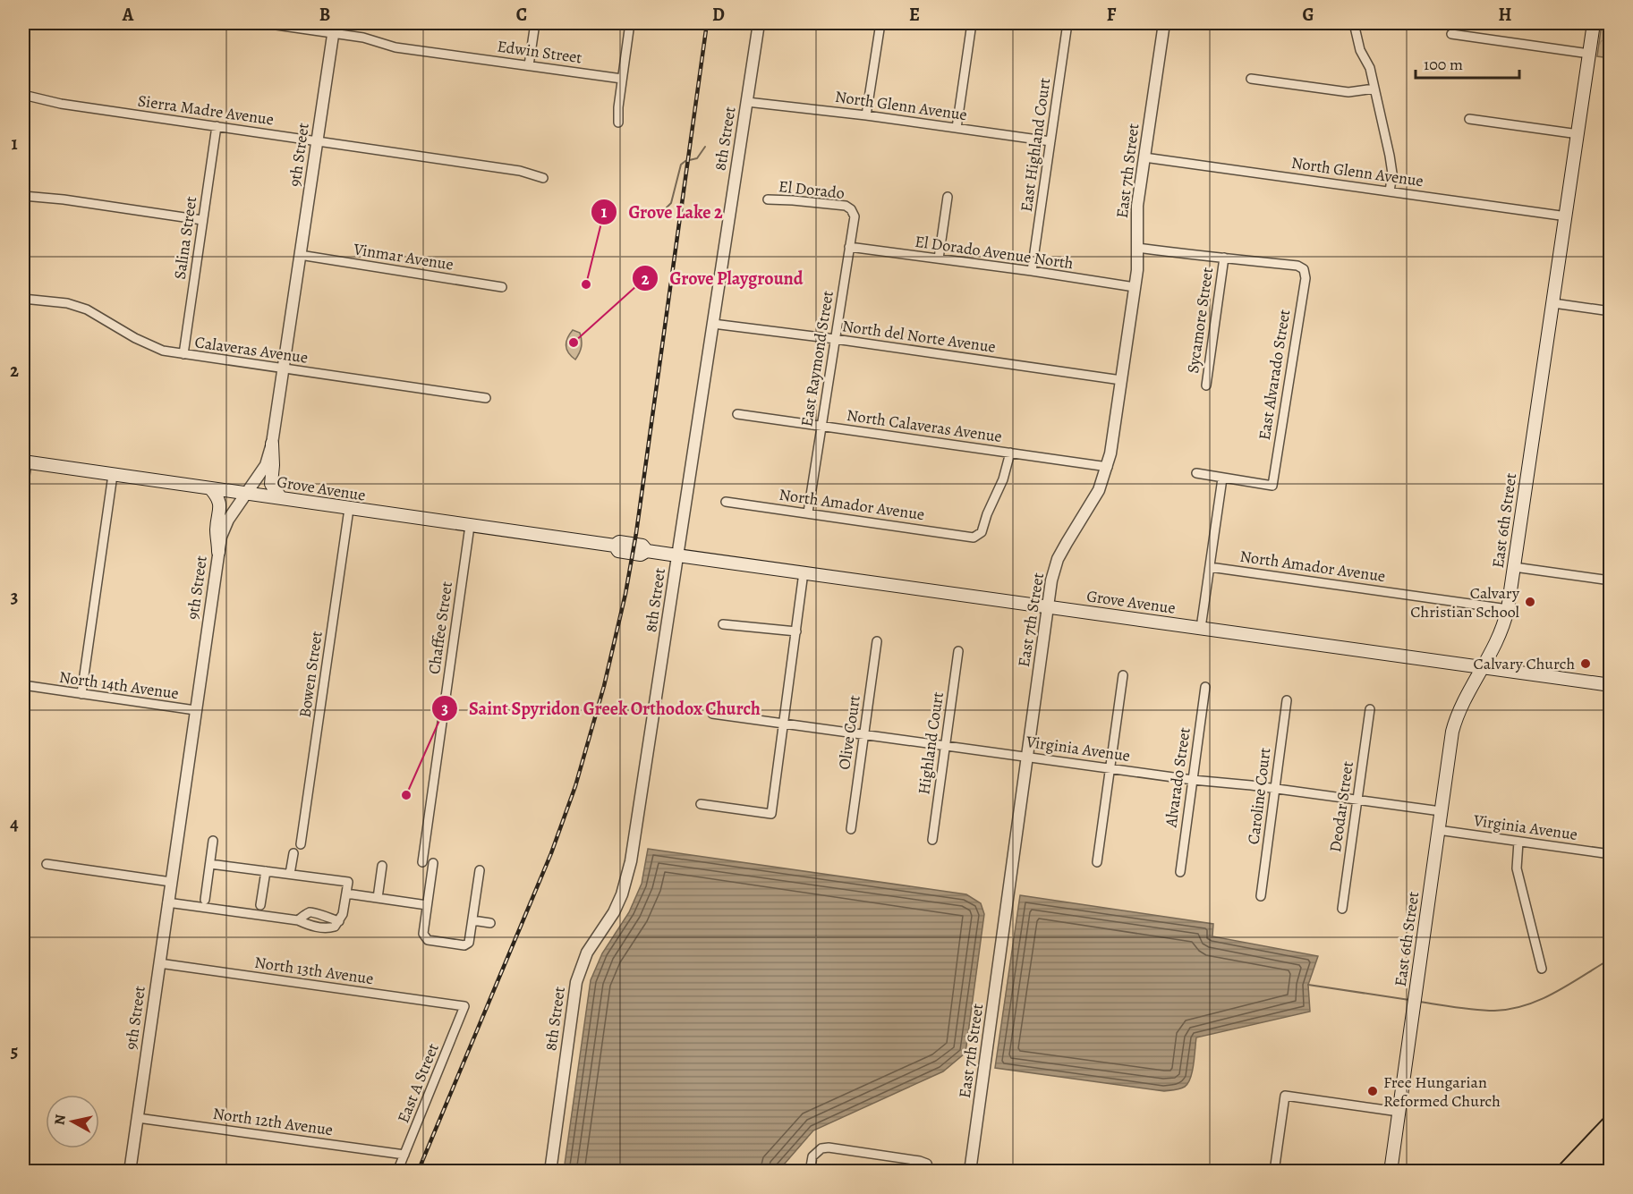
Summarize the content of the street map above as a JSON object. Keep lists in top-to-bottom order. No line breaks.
{"streets":{"main road":["Grove Avenue","East 6th Street"],"street":["Edwin Street","North Glenn Avenue","Sierra Madre Avenue","8th Street","East Highland Court","9th Street","East 7th Street","El Dorado","Salina Street","El Dorado Avenue North","Vinmar Avenue","Sycamore Street","North del Norte Avenue","Calaveras Avenue","East Raymond Street","East Alvarado Street","North Calaveras Avenue","North Amador Avenue","Chaffee Street","Bowen Street","North 14th Avenue","Olive Court","Highland Court","Virginia Avenue","Alvarado Street","Caroline Court","Deodar Street","North 13th Avenue","East A Street","North 12th Avenue"]},"crossings":[["Edwin Street","9th Street"],["North Glenn Avenue","8th Street"],["North Glenn Avenue","East Highland Court"],["North Glenn Avenue","East 7th Street"],["North Glenn Avenue","East 6th Street"],["Sierra Madre Avenue","9th Street"],["Sierra Madre Avenue","Salina Street"],["8th Street","North del Norte Avenue"],["8th Street","Grove Avenue"],["East Highland Court","El Dorado Avenue North"],["9th Street","Vinmar Avenue"],["9th Street","Calaveras Avenue"],["9th Street","Grove Avenue"],["9th Street","North 14th Avenue"],["9th Street","North 13th Avenue"],["9th Street","North 12th Avenue"],["East 7th Street","El Dorado Avenue North"],["East 7th Street","North del Norte Avenue"],["East 7th Street","North Calaveras Avenue"],["East 7th Street","Grove Avenue"],["East 7th Street","Virginia Avenue"],["El Dorado","East Raymond Street"],["Salina Street","Calaveras Avenue"],["El Dorado Avenue North","East Raymond Street"],["Sycamore Street","East Alvarado Street"],["North del Norte Avenue","East Raymond Street"],["East Raymond Street","North Calaveras Avenue"],["East Raymond Street","North Amador Avenue"],["North Calaveras Avenue","North Amador Avenue"],["Grove Avenue","East 6th Street"],["Grove Avenue","Chaffee Street"],["Grove Avenue","Bowen Street"],["North Amador Avenue","East 6th Street"],["East 6th Street","Virginia Avenue"],["Olive Court","Virginia Avenue"],["Highland Court","Virginia Avenue"],["Virginia Avenue","Alvarado Street"],["Virginia Avenue","Caroline Court"],["Virginia Avenue","Deodar Street"],["North 13th Avenue","East A Street"],["East A Street","North 12th Avenue"]],"places":["Grove Lake 2","Grove Playground","Calvary Christian School","Calvary Church","Saint Spyridon Greek Orthodox Church","Free Hungarian Reformed Church"],"scale_bar":"100 m","north":"left","grid":{"columns":["A","B","C","D","E","F","G","H"],"rows":["1","2","3","4","5"]}}
